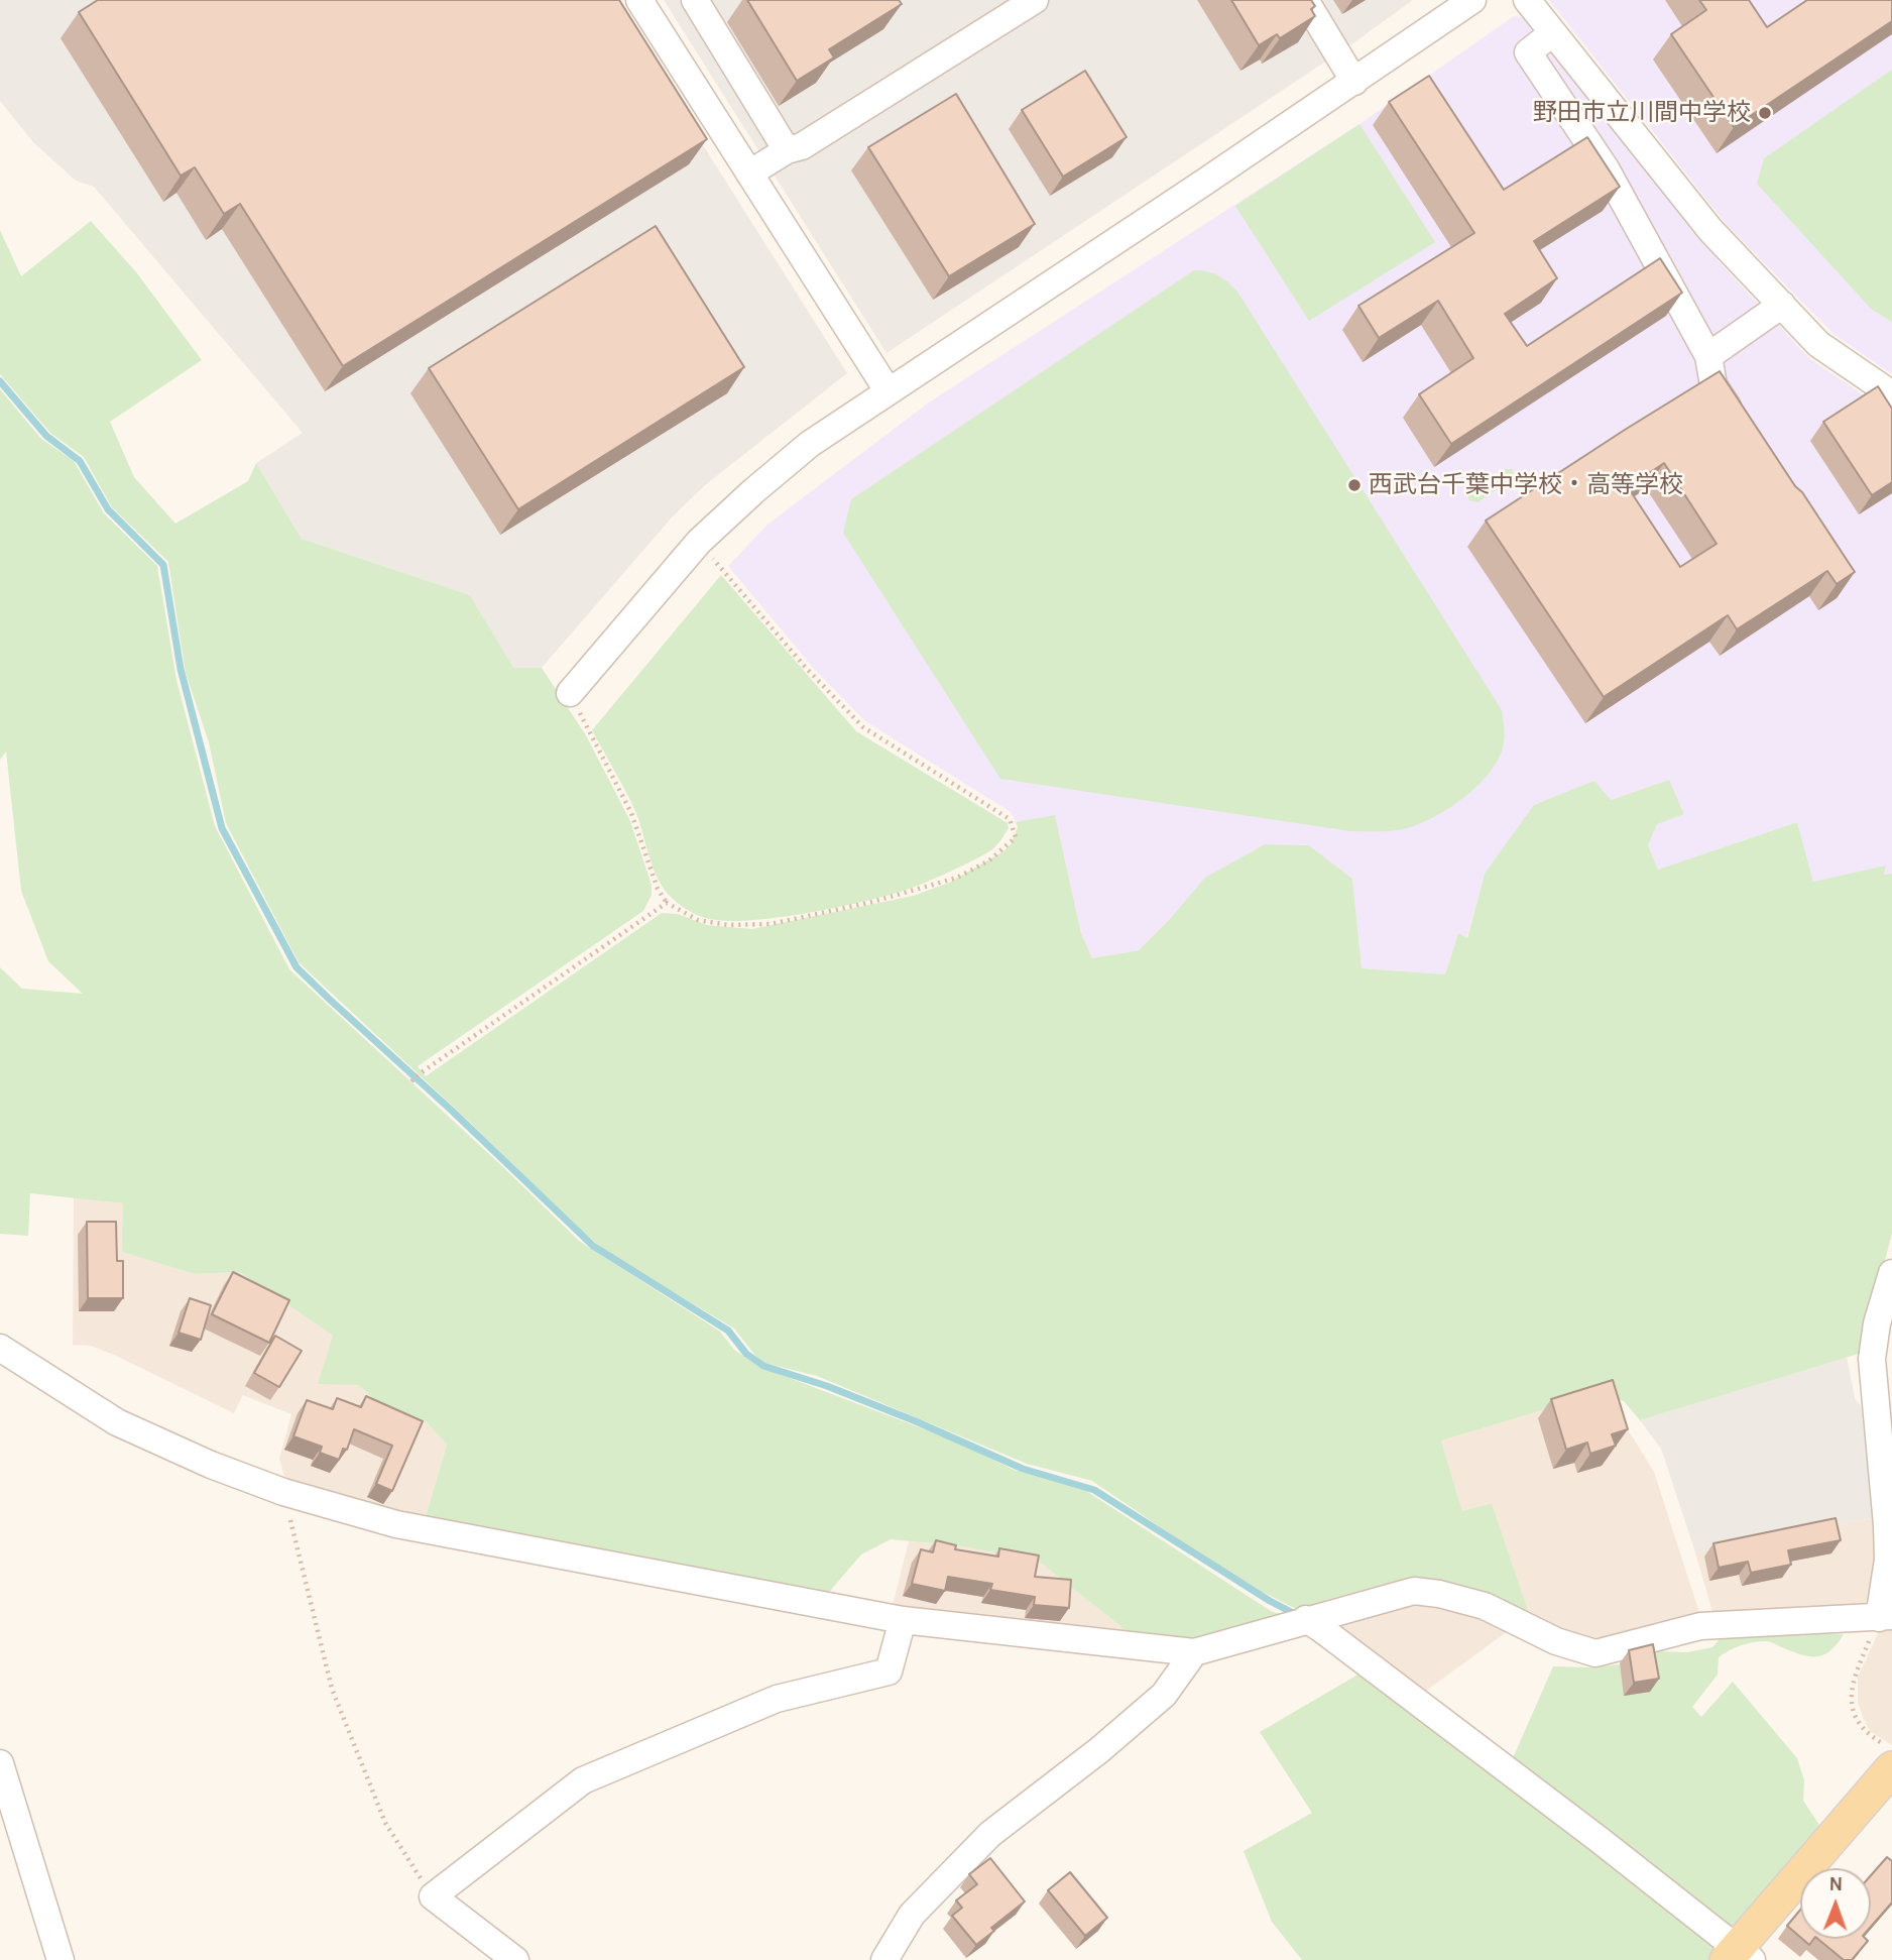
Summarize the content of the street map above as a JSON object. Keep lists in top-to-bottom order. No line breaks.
{"places":["野田市立川間中学校","西武台千葉中学校・高等学校"],"north":"top"}
